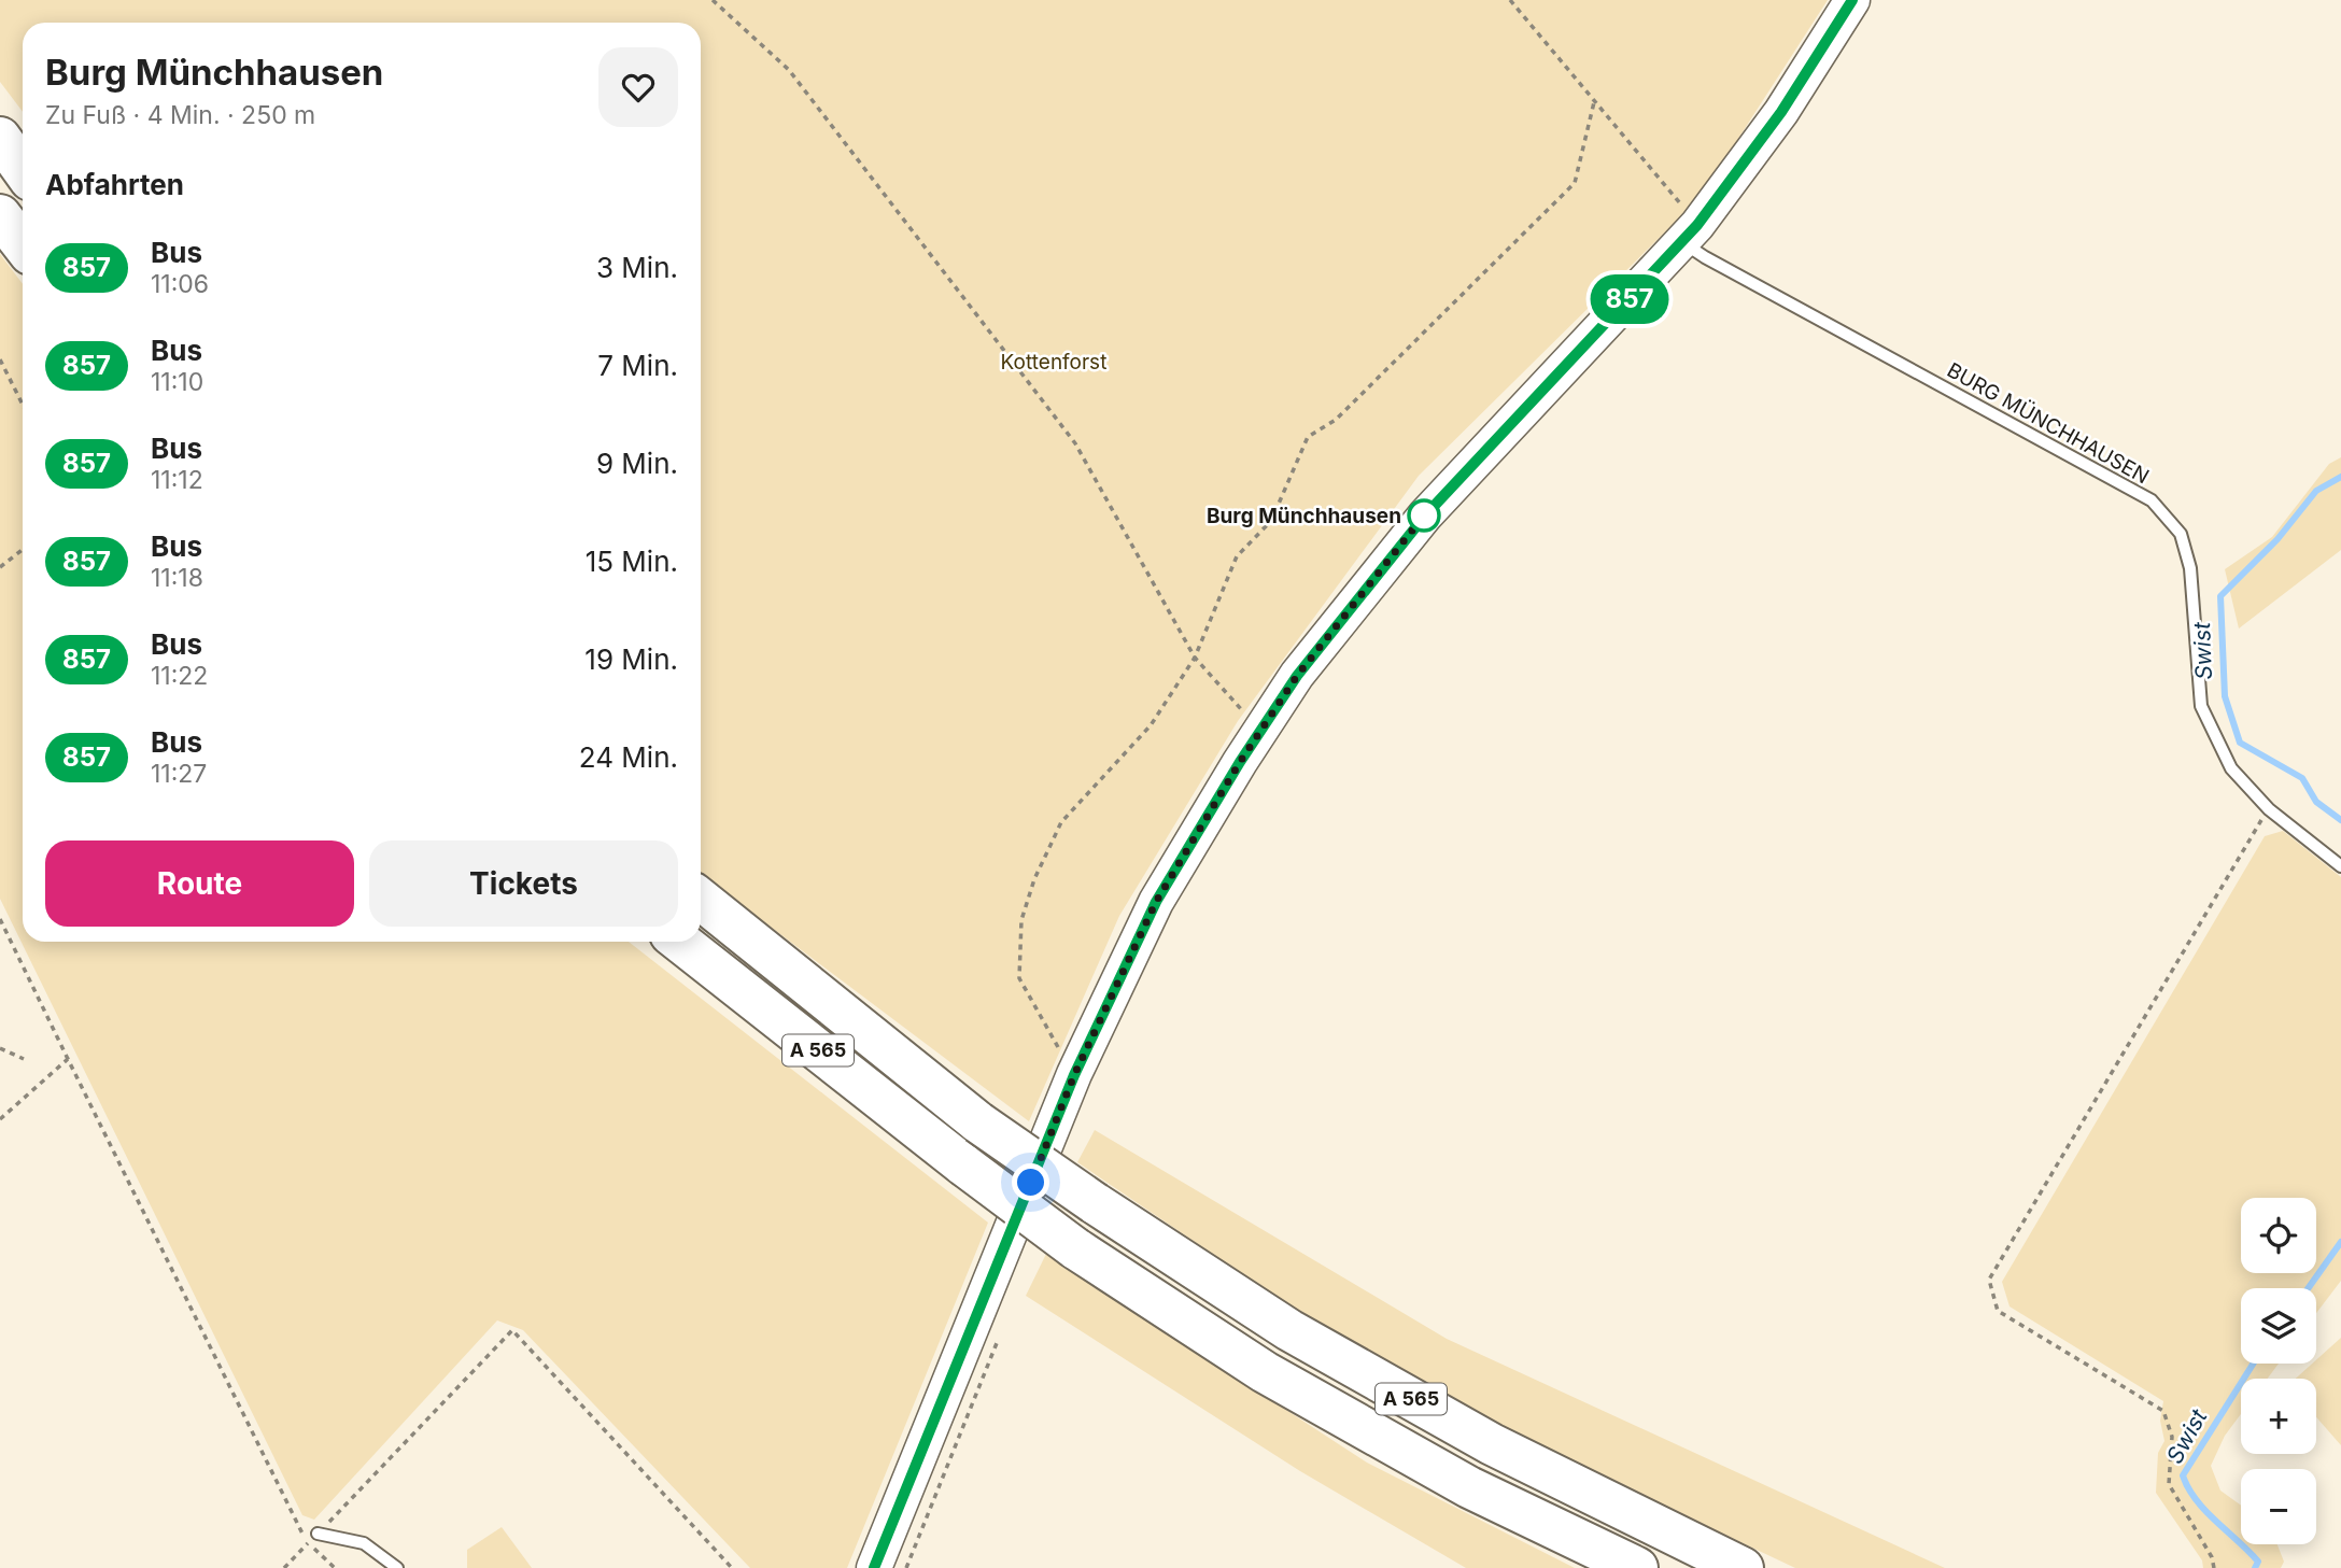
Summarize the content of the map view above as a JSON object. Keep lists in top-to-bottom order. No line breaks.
{"streets":{"highway":["A 565"],"lane":["BURG MÜNCHHAUSEN"]},"water":["Swist"],"parks":["Kottenforst"],"places":["Burg Münchhausen"],"lines":["bus line 857"],"page":{"on_map":"857","heading":[["Burg Münchhausen","Zu Fuß · 4 Min. · 250 m"],"Abfahrten"],"list":[{"mark":"857","name":"Bus","note":"11:06","value":"3 Min."},{"mark":"857","name":"Bus","note":"11:10","value":"7 Min."},{"mark":"857","name":"Bus","note":"11:12","value":"9 Min."},{"mark":"857","name":"Bus","note":"11:18","value":"15 Min."},{"mark":"857","name":"Bus","note":"11:22","value":"19 Min."},{"mark":"857","name":"Bus","note":"11:27","value":"24 Min."}],"buttons":["Route","Tickets"],"map_buttons":["+","−"]}}
